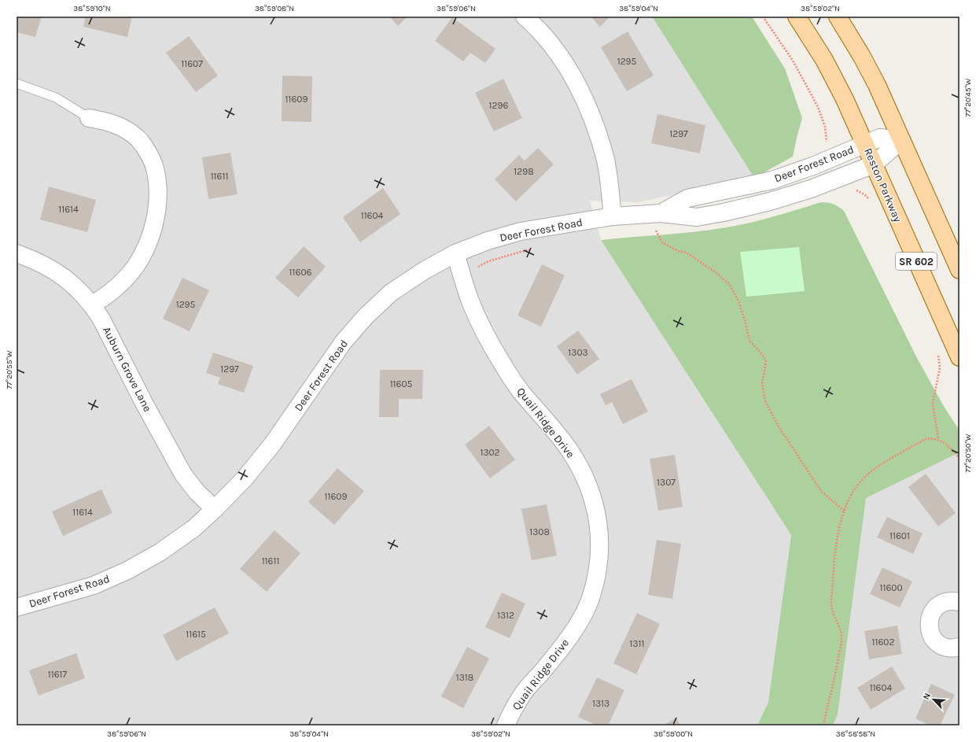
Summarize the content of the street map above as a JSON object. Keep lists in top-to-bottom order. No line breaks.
{"streets":{"main road":["Reston Parkway","SR 602"],"street":["Deer Forest Road","Auburn Grove Lane","Quail Ridge Drive"]},"crossings":[["Deer Forest Road","Reston Parkway"],["Deer Forest Road","SR 602"],["Deer Forest Road","Auburn Grove Lane"],["Deer Forest Road","Quail Ridge Drive"]],"house_numbers":["1295","11607","11609","1296","1297","1298","11611","11614","11604","11606","1295","1303","1297","11605","1302","1307","11609","11614","1308","11601","11611","11600","1312","11615","11602","1311","11617","1318","11604","1313"],"north":"top left","coordinates":["38°59'10\"N","38°59'08\"N","38°59'06\"N","38°59'04\"N","38°59'02\"N","77°20'45\"W","77°20'55\"W","77°20'50\"W","38°59'00\"N","38°58'58\"N"]}
